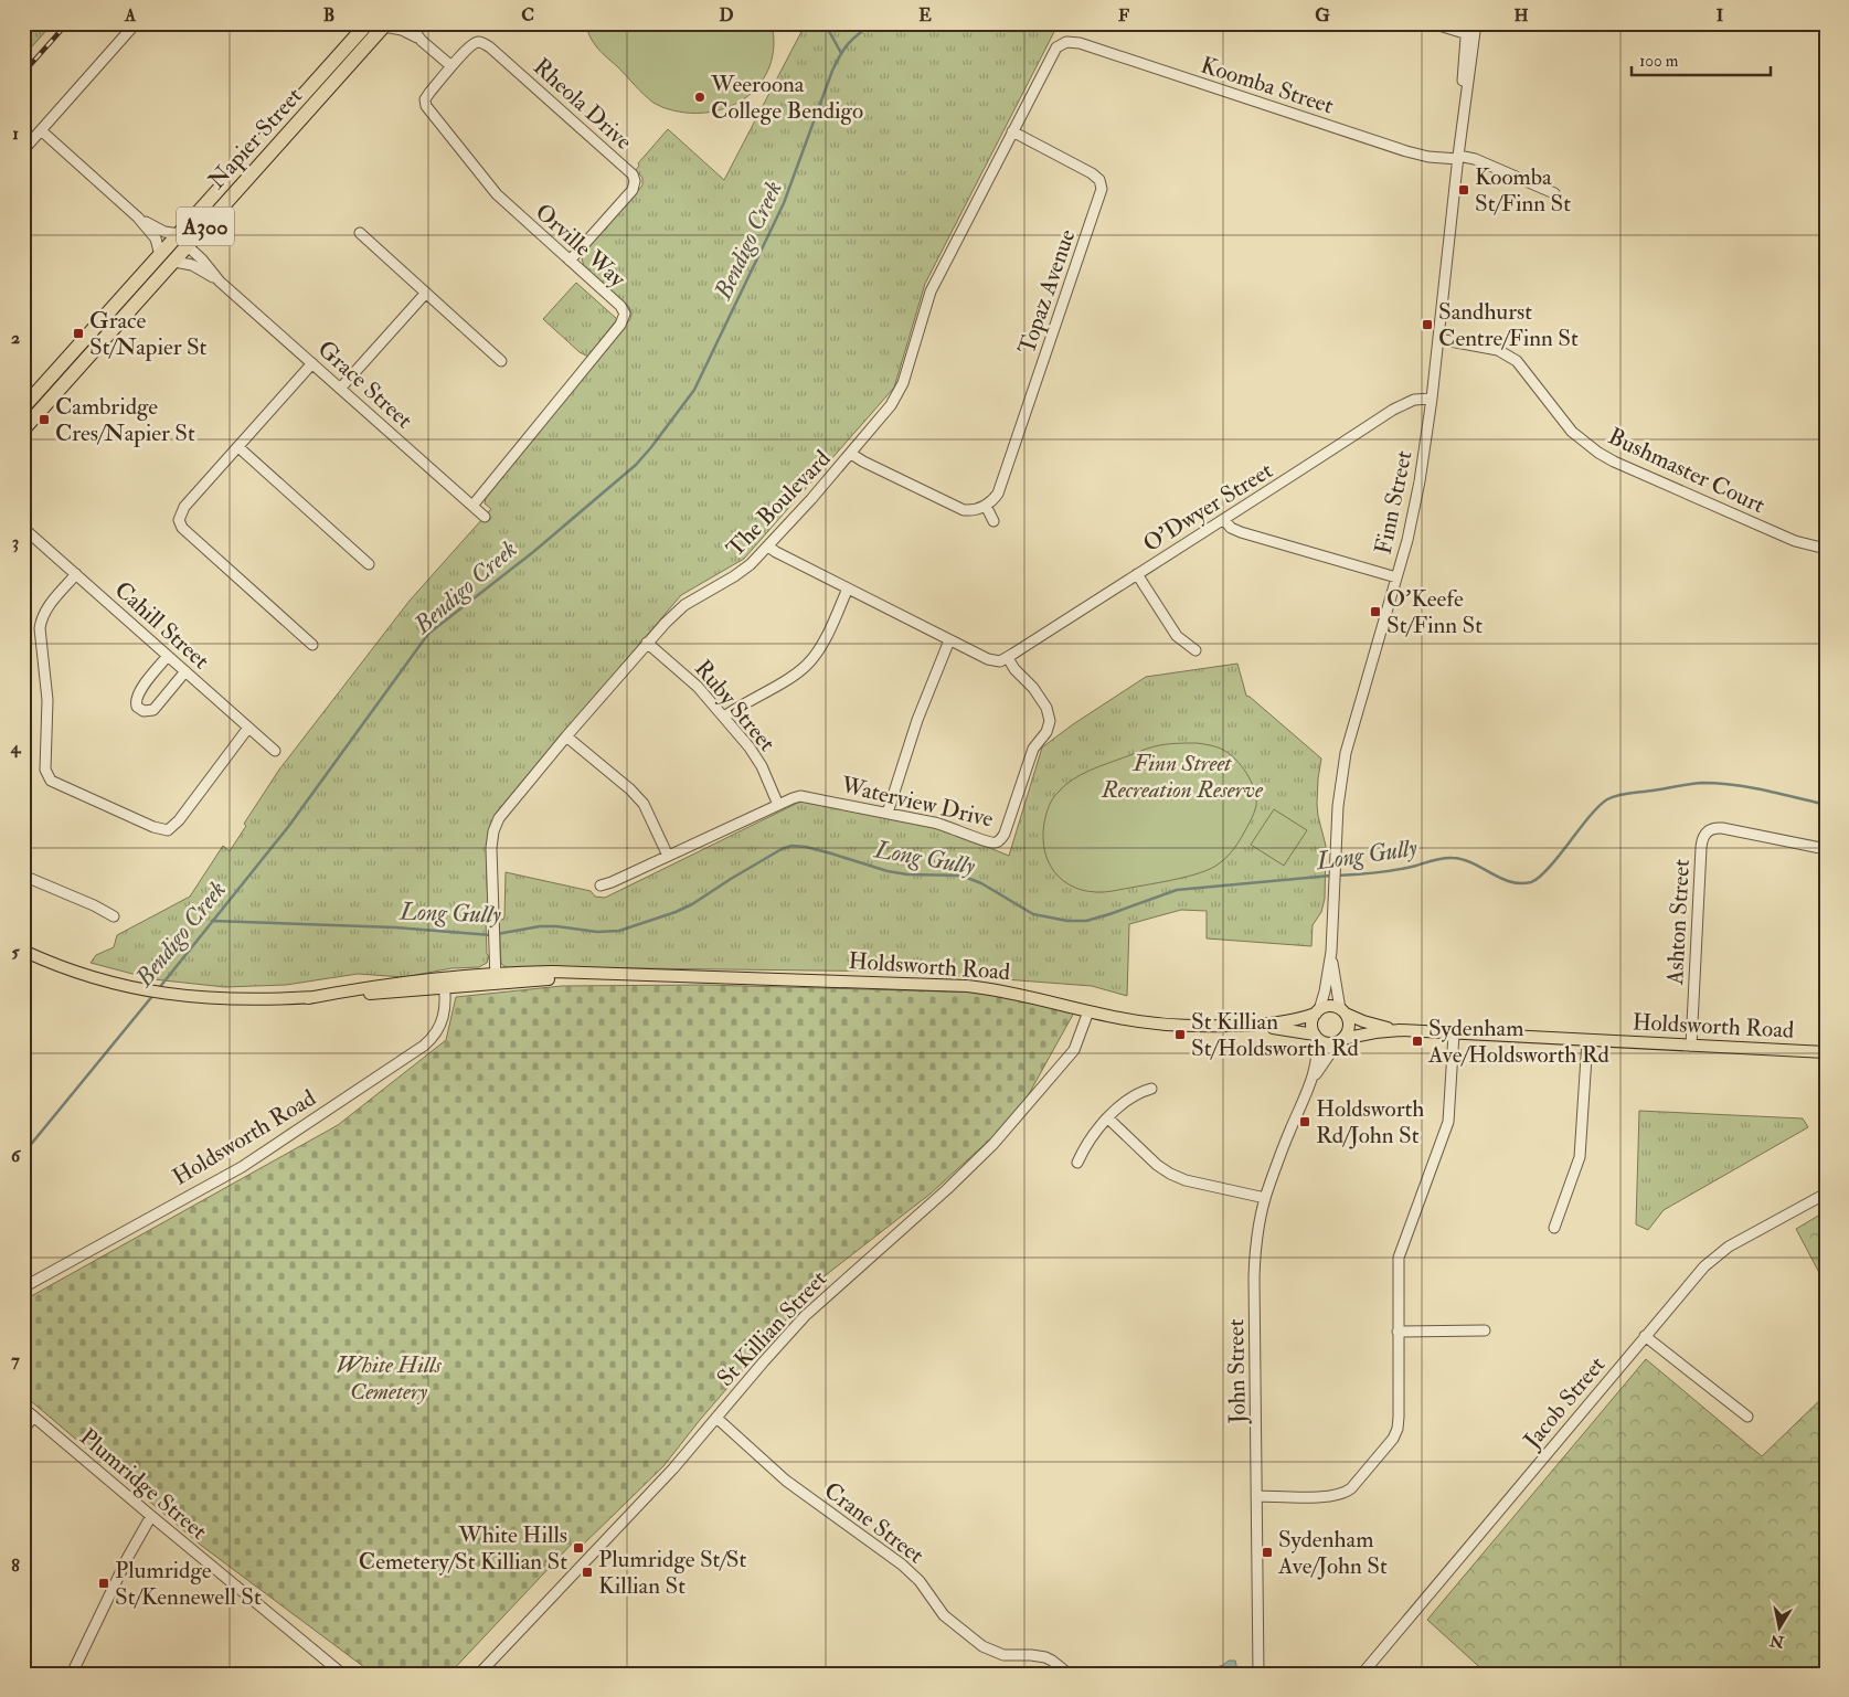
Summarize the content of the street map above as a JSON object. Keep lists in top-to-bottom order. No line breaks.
{"streets":{"highway":["Napier Street","A300"],"main road":["Holdsworth Road"],"street":["Koomba Street","Rheola Drive","Orville Way","Topaz Avenue","Grace Street","Bushmaster Court","Finn Street","The Boulevard","O'Dwyer Street","Cahill Street","Ruby Street","Waterview Drive","Ashton Street","St Killian Street","John Street","Jacob Street","Plumridge Street","Crane Street"]},"crossings":[["Koomba Street","Finn Street"],["Koomba Street","The Boulevard"],["Rheola Drive","Orville Way"],["Napier Street","Grace Street"],["Orville Way","Grace Street"],["Topaz Avenue","The Boulevard"],["Bushmaster Court","Finn Street"],["Finn Street","O'Dwyer Street"],["Finn Street","Holdsworth Road"],["Finn Street","John Street"],["The Boulevard","Ruby Street"],["The Boulevard","Holdsworth Road"],["O'Dwyer Street","Waterview Drive"],["Ruby Street","Waterview Drive"],["Ashton Street","Holdsworth Road"],["Holdsworth Road","St Killian Street"],["Holdsworth Road","John Street"],["St Killian Street","Crane Street"]],"water":["Bendigo Creek","Long Gully"],"parks":["Finn Street Recreation Reserve","White Hills Cemetery"],"places":{"other":["Weeroona College Bendigo"],"transit":["Koomba St/Finn St","Sandhurst Centre/Finn St","Grace St/Napier St","Cambridge Cres/Napier St","O'Keefe St/Finn St","St Killian St/Holdsworth Rd","Sydenham Ave/Holdsworth Rd","Holdsworth Rd/John St","White Hills Cemetery/St Killian St","Sydenham Ave/John St","Plumridge St/St Killian St","Plumridge St/Kennewell St"]},"scale_bar":"100 m","north":"bottom","grid":{"columns":["A","B","C","D","E","F","G","H","I"],"rows":["1","2","3","4","5","6","7","8"]}}
